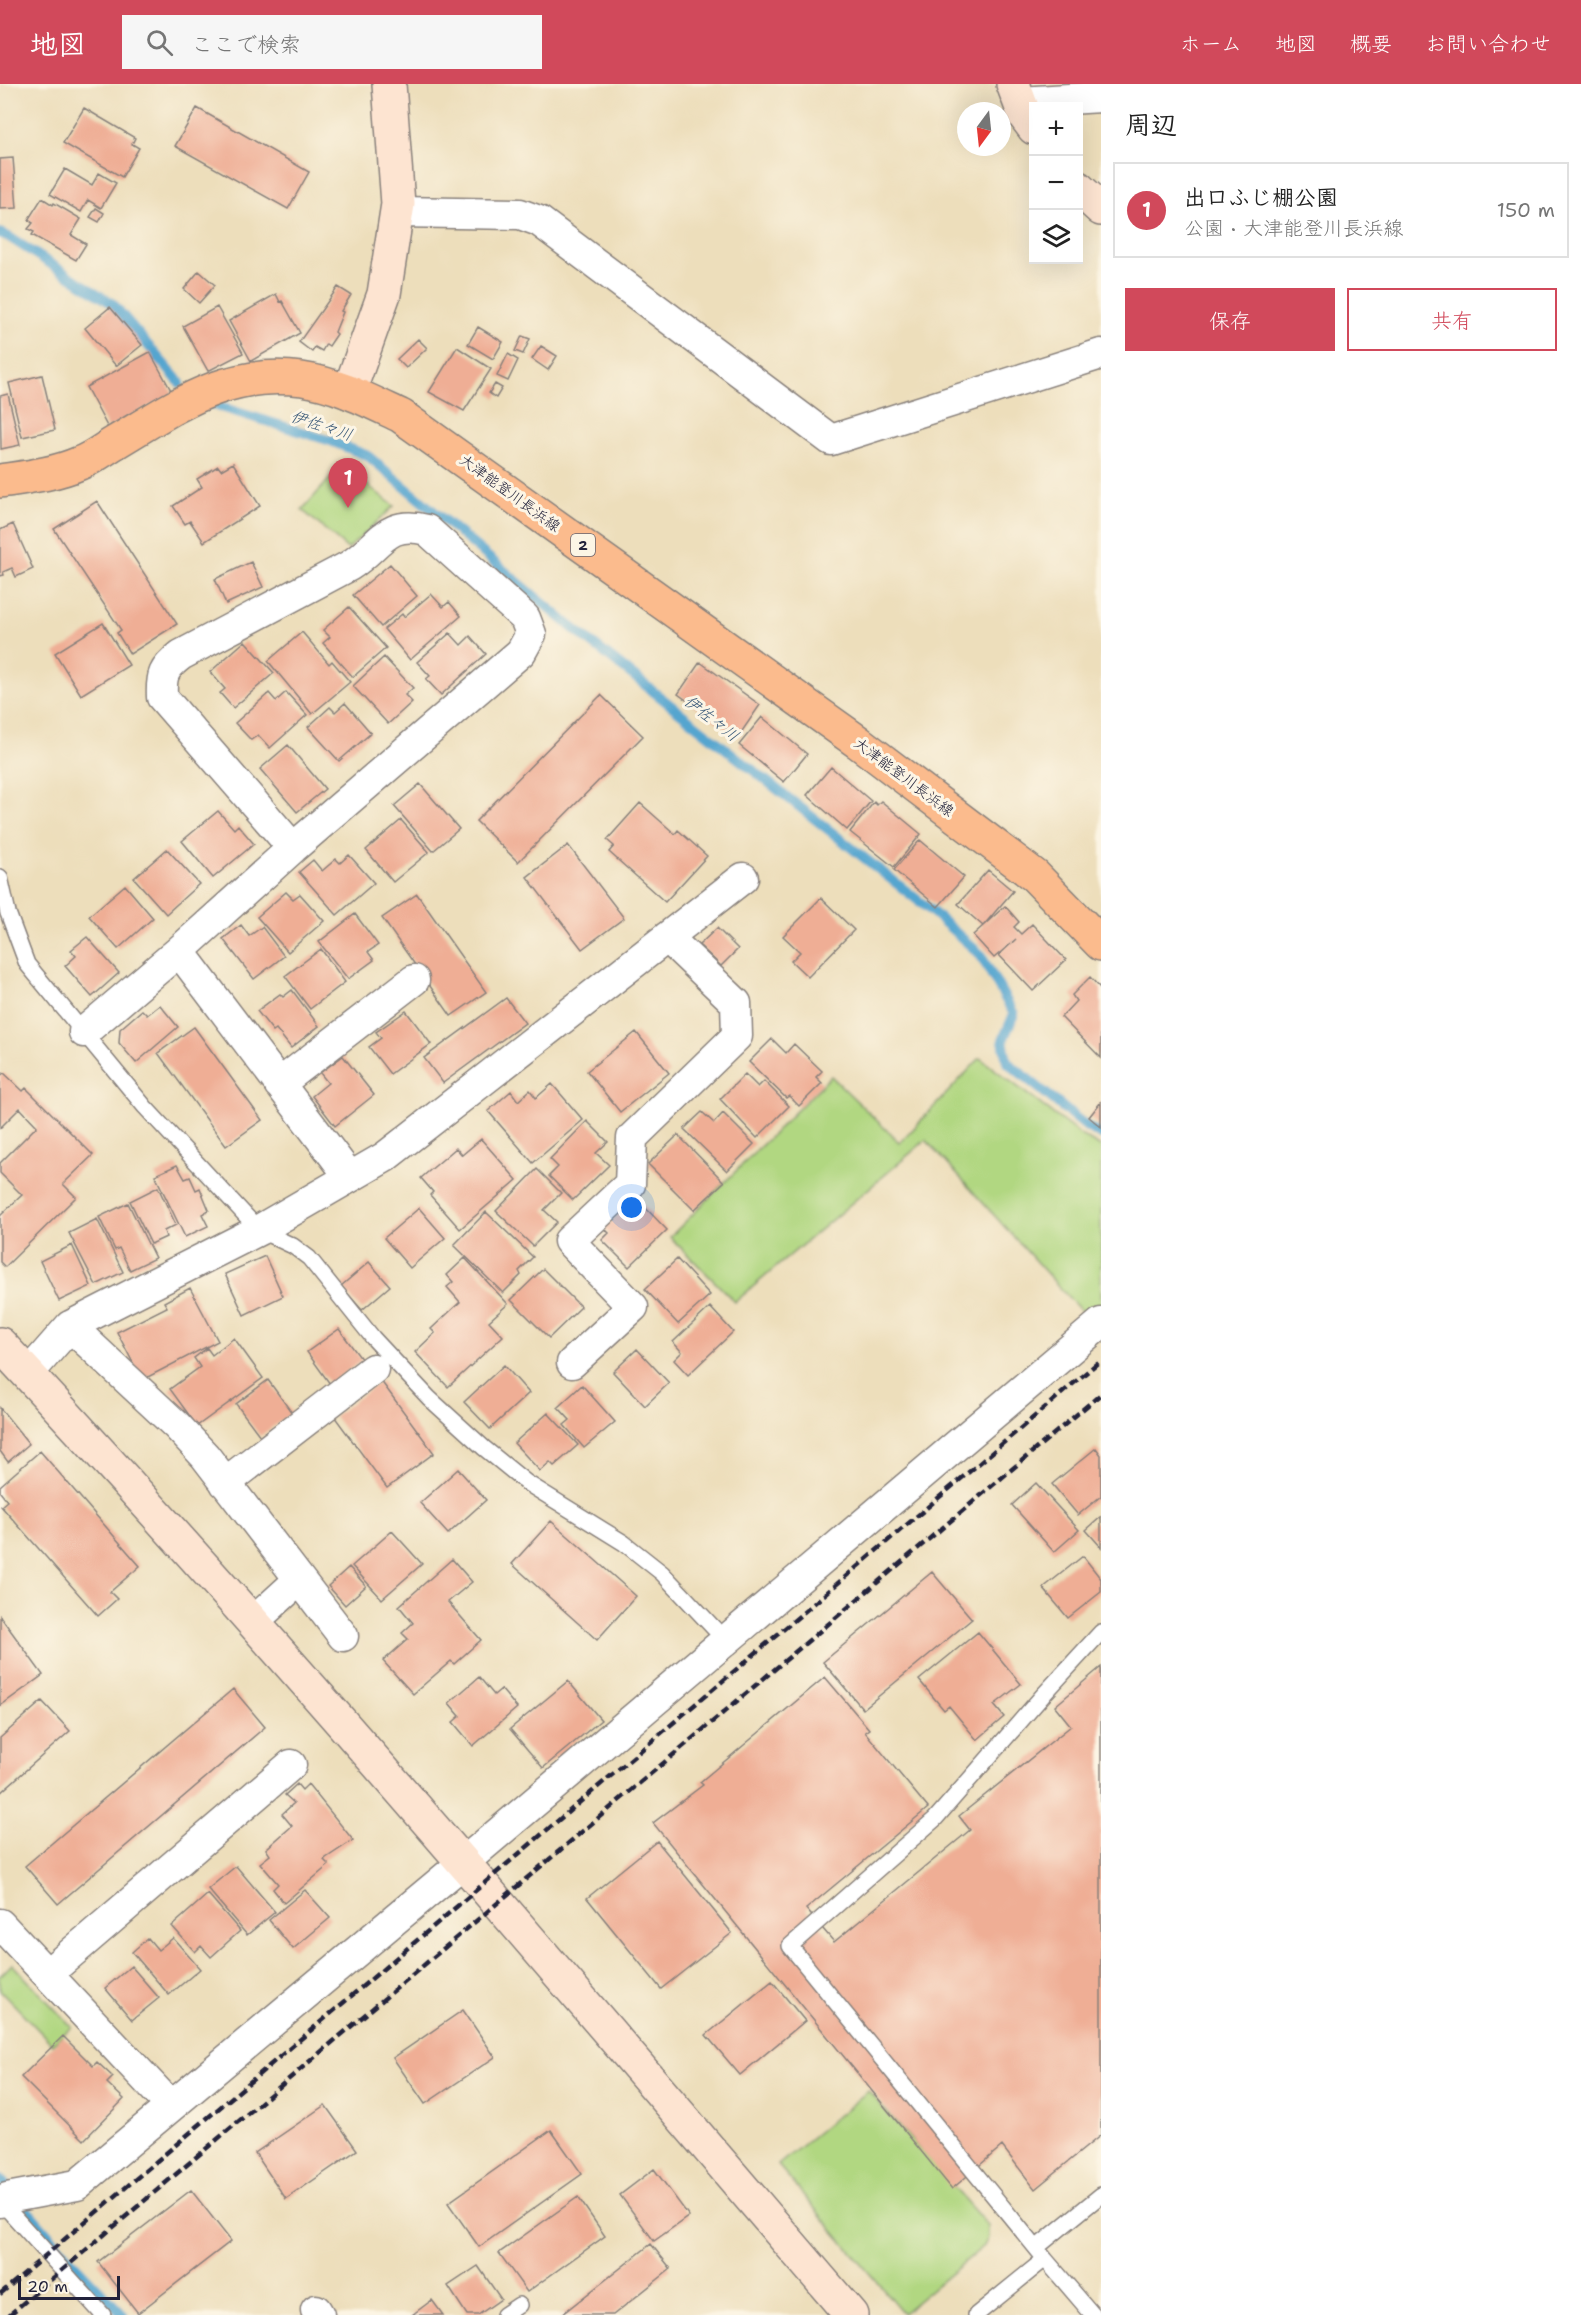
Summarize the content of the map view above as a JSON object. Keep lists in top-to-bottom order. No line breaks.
{"streets":{"main road":["大津能登川長浜線","2"]},"water":["伊佐々川"],"scale_bar":"20 m","north":"bottom","page":{"header":"地図","search":"ここで検索","nav":["ホーム","地図","概要","お問い合わせ"],"heading":"周辺","map_buttons":["+","−"],"list":[{"mark":"1","name":"出口ふじ棚公園","note":"公園 · 大津能登川長浜線","value":"150 m"}],"buttons":["保存","共有"],"pins":"1","scale":"20 m"}}
